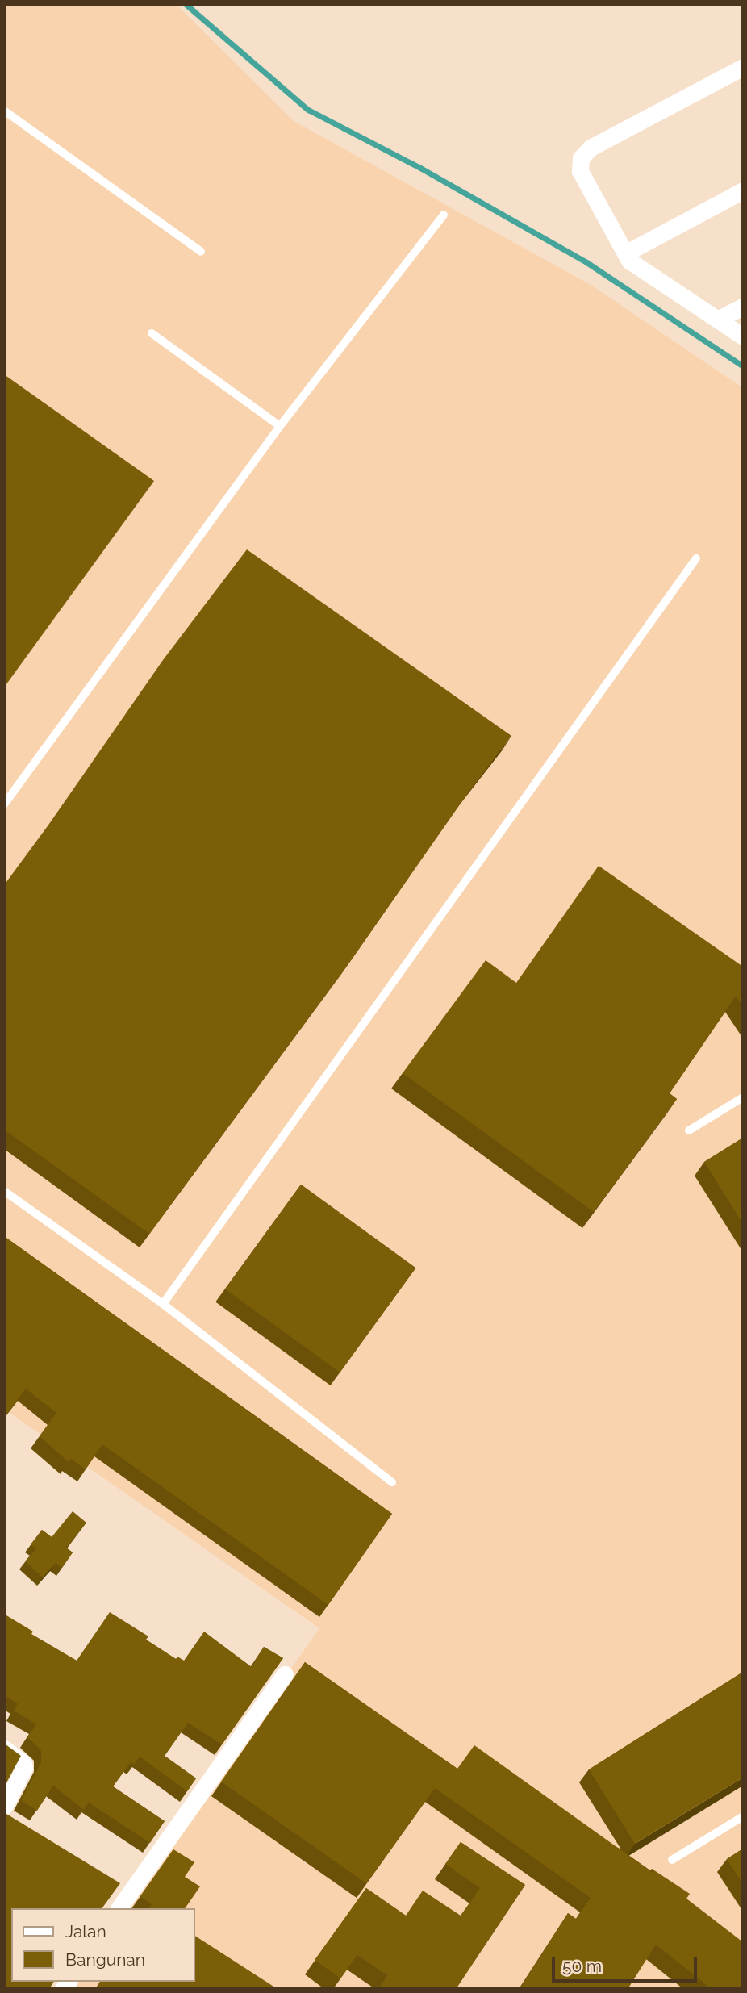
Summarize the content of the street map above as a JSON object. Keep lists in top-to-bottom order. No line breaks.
{"legend":["Jalan","Bangunan"],"scale_bar":"50 m"}
